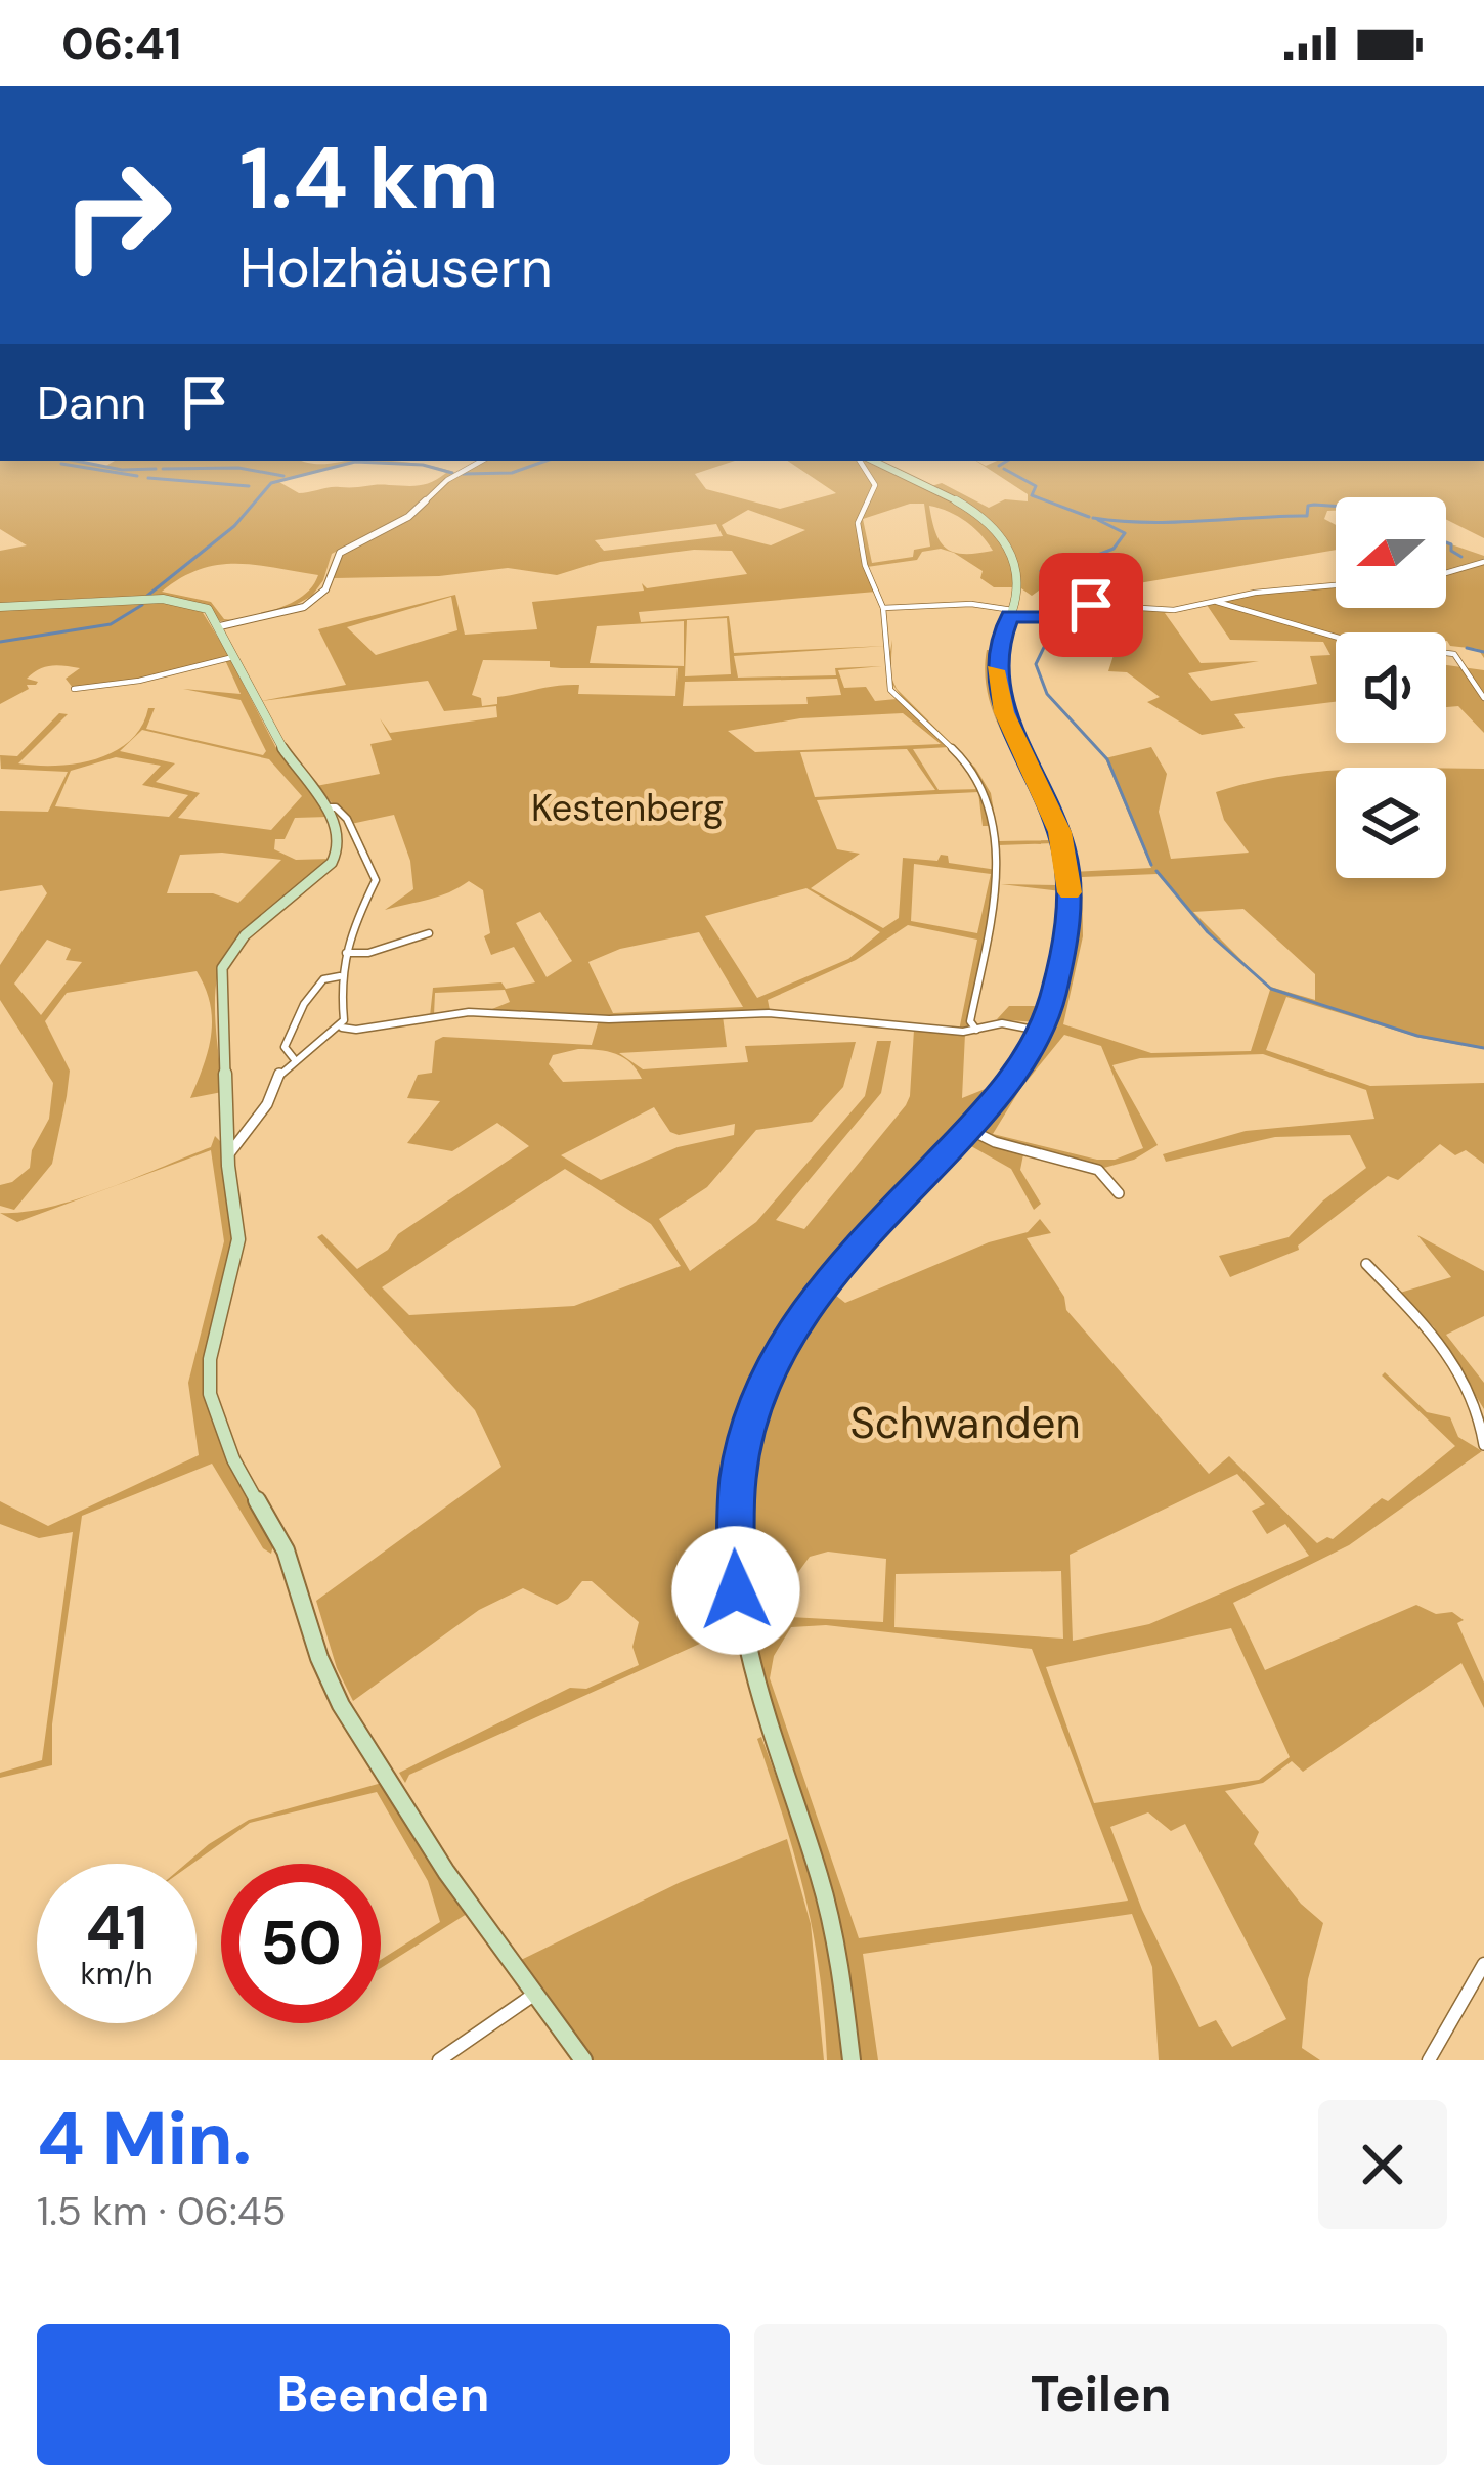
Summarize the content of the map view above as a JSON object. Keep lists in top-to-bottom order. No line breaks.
{"parks":["Kestenberg","Schwanden"],"north":"left","page":{"status":"06:41","turn":["1.4 km","Holzhäusern"],"then":"Dann","speed":"41 km/h","limit":"50","heading":["4 Min.","1.5 km · 06:45"],"buttons":["Beenden","Teilen"]}}
